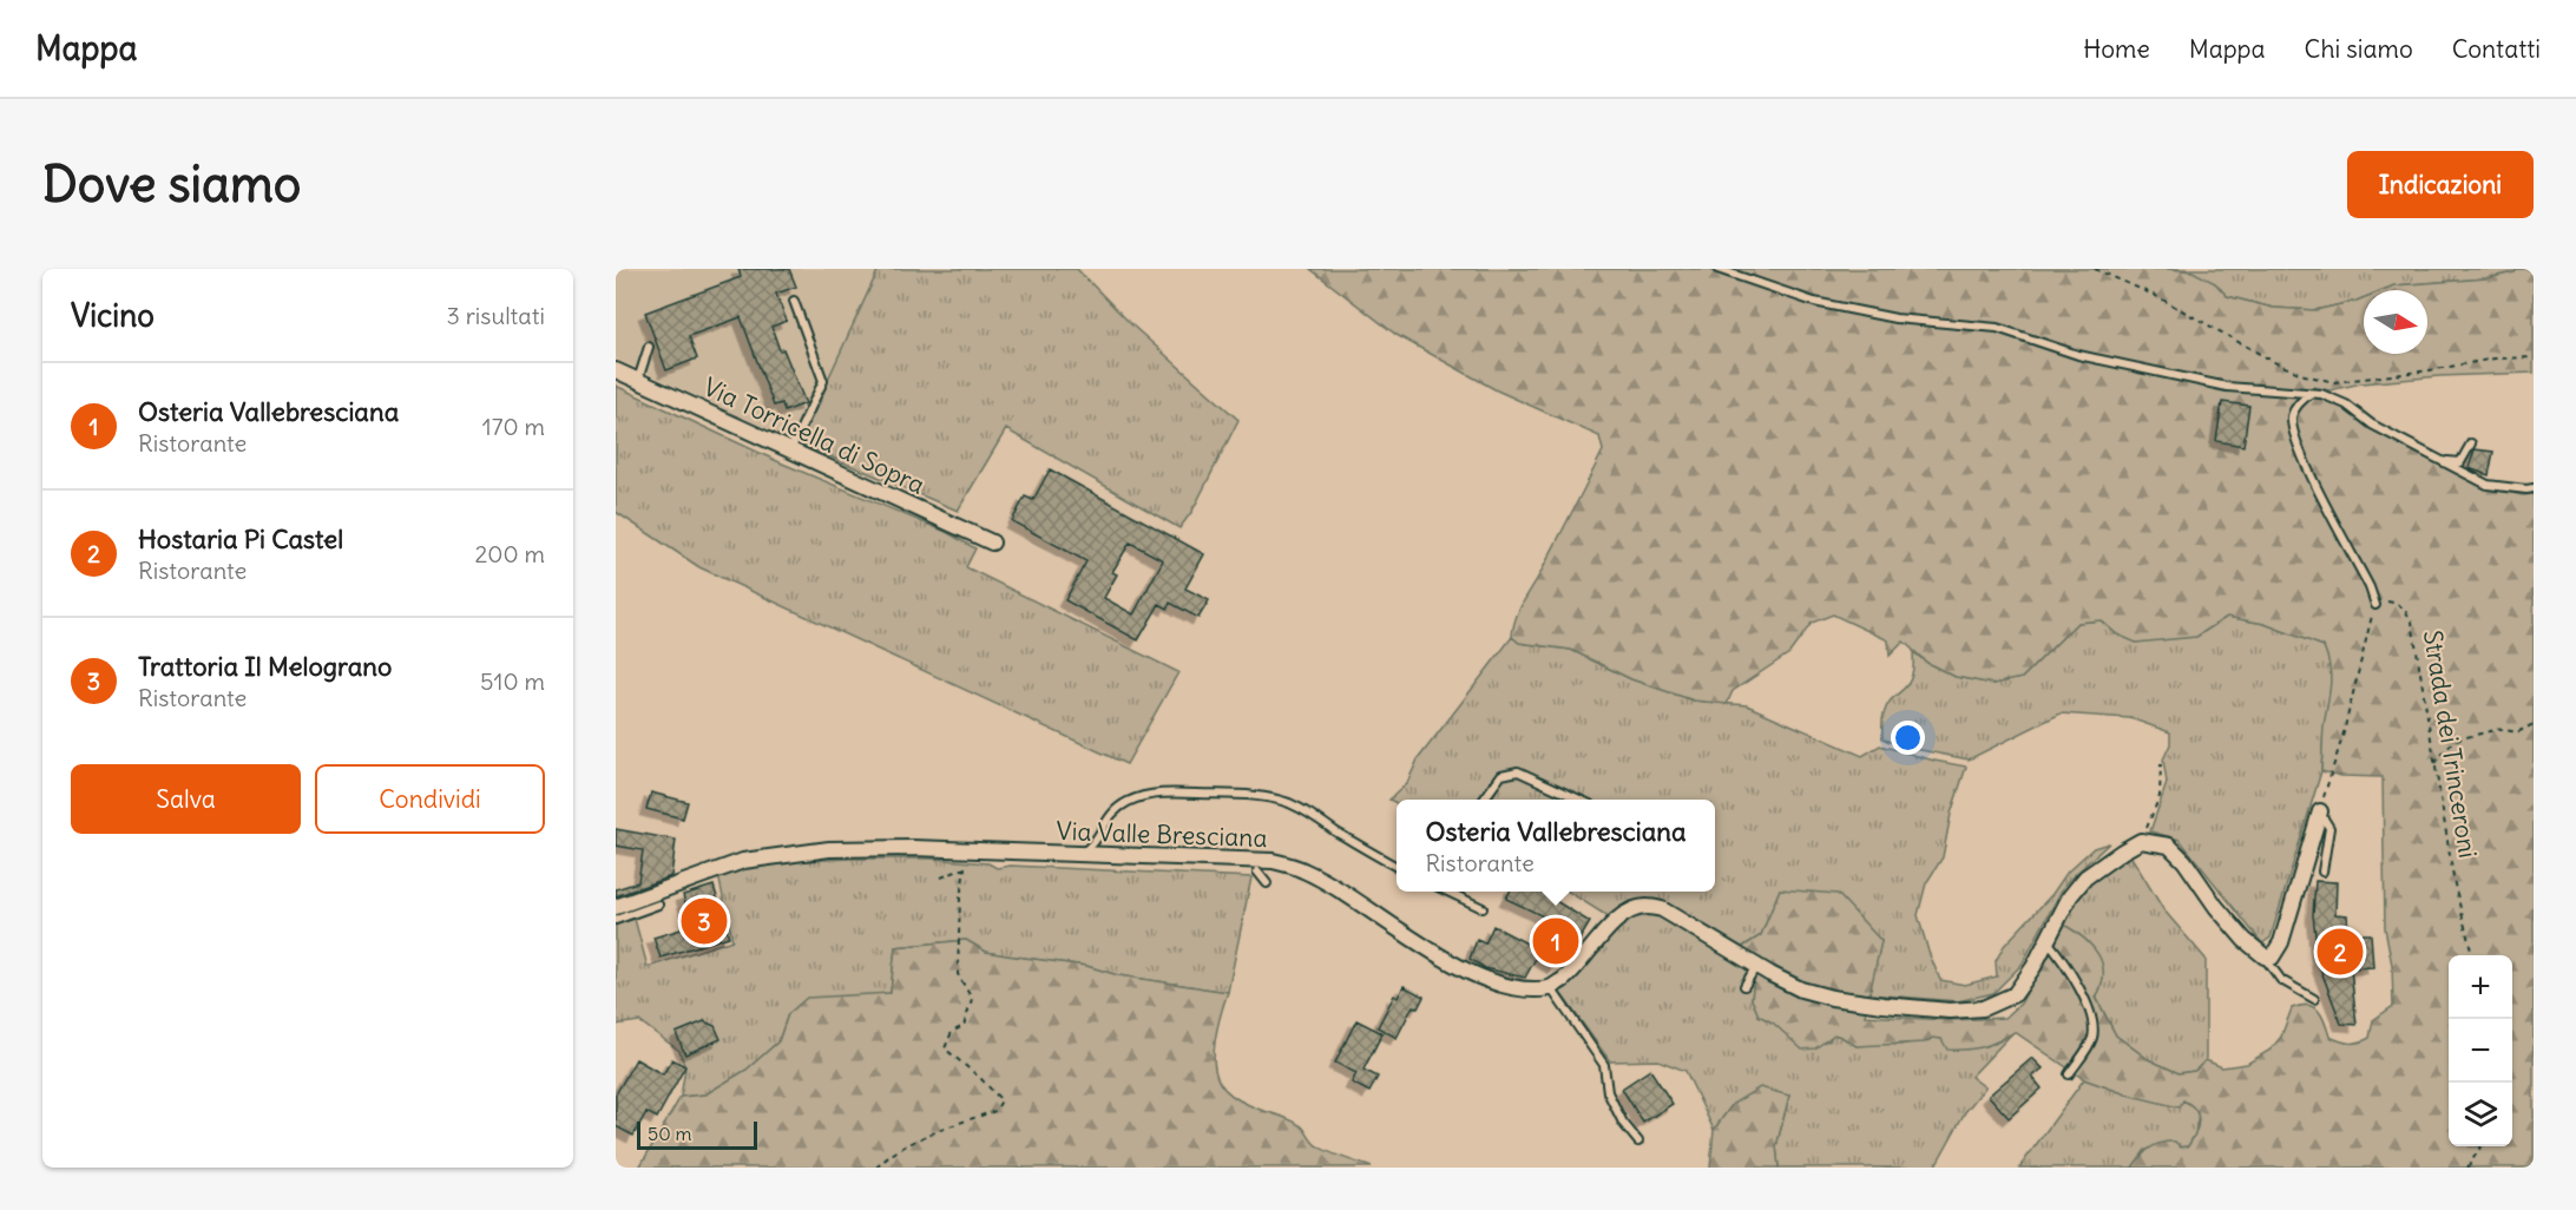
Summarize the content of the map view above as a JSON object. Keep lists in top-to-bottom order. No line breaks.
{"streets":{"street":["Via Torricella di Sopra","Via Valle Bresciana"],"path":["Strada dei Trinceroni"]},"scale_bar":"50 m","north":"right","page":{"header":"Mappa","nav":["Home","Mappa","Chi siamo","Contatti"],"buttons":["Indicazioni",["Salva","Condividi"]],"title":"Dove siamo","heading":["Vicino","3 risultati"],"list":[{"mark":"1","name":"Osteria Vallebresciana","note":"Ristorante","value":"170 m"},{"mark":"2","name":"Hostaria Pi Castel","note":"Ristorante","value":"200 m"},{"mark":"3","name":"Trattoria Il Melograno","note":"Ristorante","value":"510 m"}],"popup":["Osteria Vallebresciana","Ristorante"],"pins":["3","1","2"],"map_buttons":["+","−"],"scale":"50 m"}}
